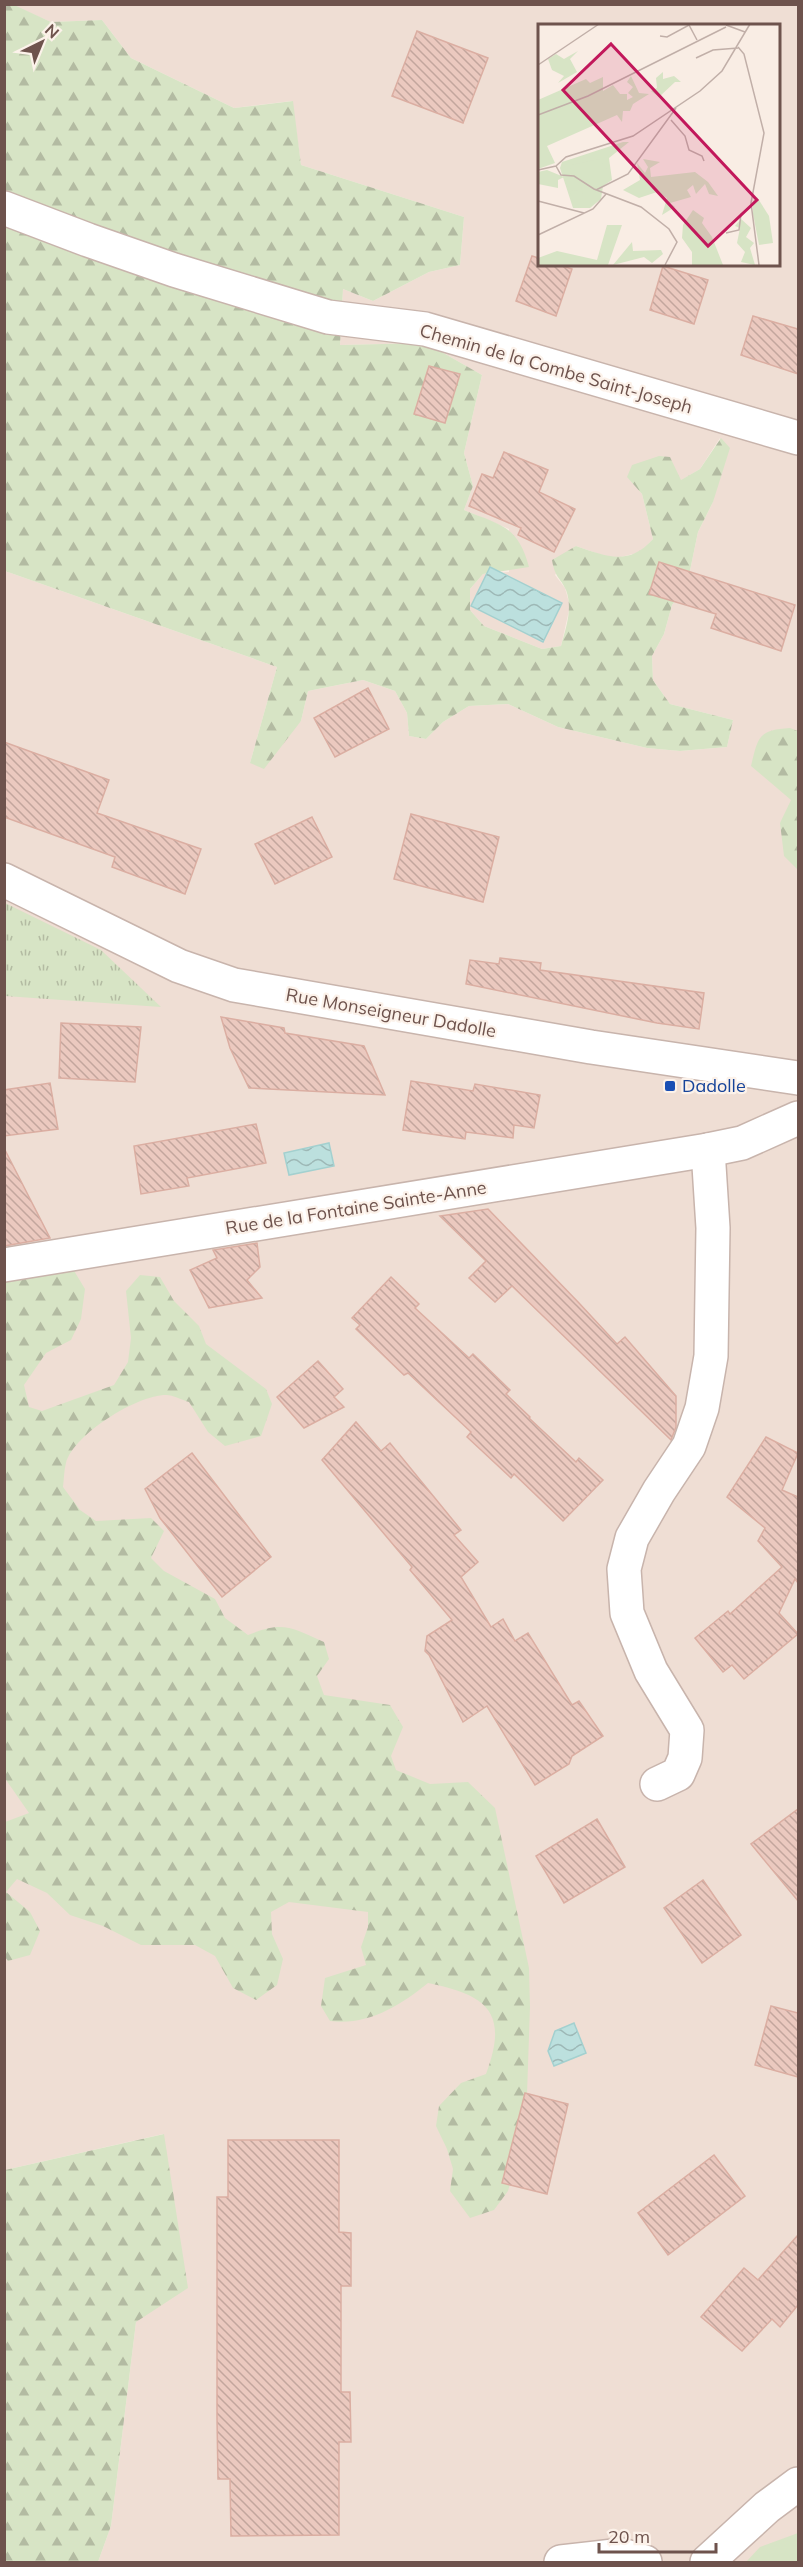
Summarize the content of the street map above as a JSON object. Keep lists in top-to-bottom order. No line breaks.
{"streets":{"street":["Chemin de la Combe Saint-Joseph","Rue Monseigneur Dadolle","Rue de la Fontaine Sainte-Anne"]},"places":{"transit":["Dadolle"]},"scale_bar":"20 m","north":"top right"}
